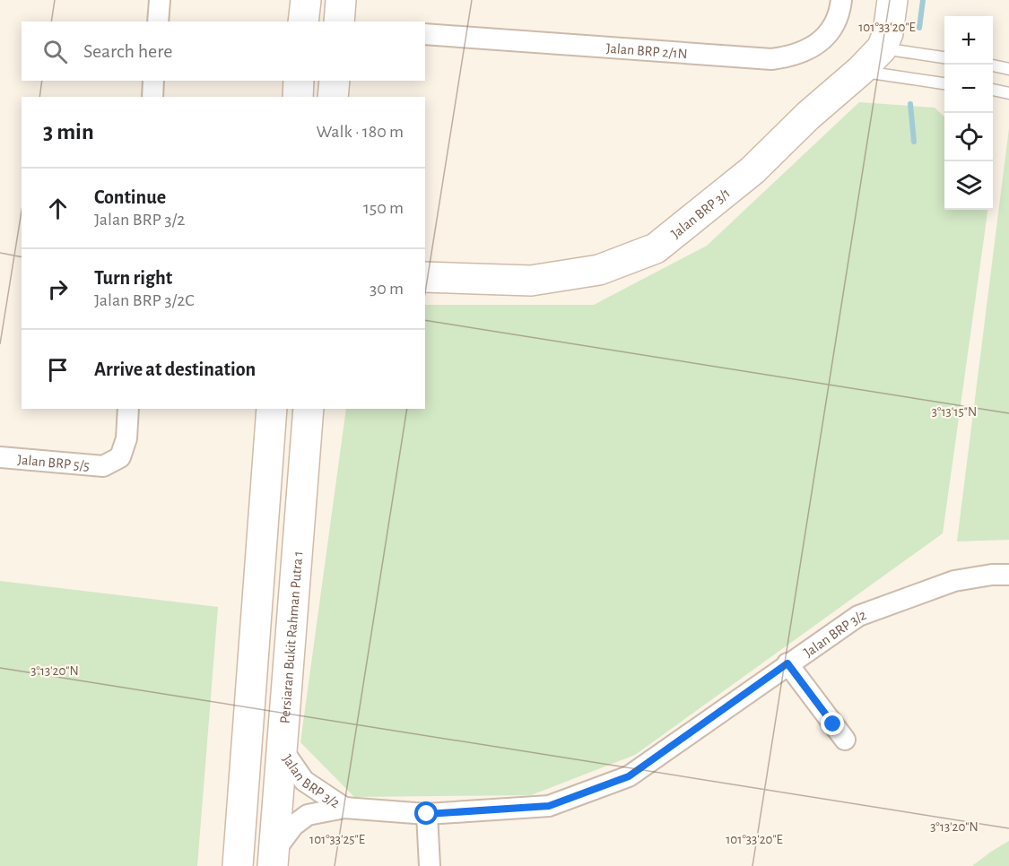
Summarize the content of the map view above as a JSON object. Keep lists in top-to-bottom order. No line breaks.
{"streets":{"main road":["Jalan BRP 3/1","Persiaran Bukit Rahman Putra 1"],"street":["Jalan BRP 2/1N","Jalan BRP 5/5","Jalan BRP 3/2"]},"crossings":[["Jalan BRP 3/2","Persiaran Bukit Rahman Putra 1"]],"page":{"map_buttons":["+","−"],"search":"Search here","heading":["3 min","Walk · 180 m"],"list":[["Continue","Jalan BRP 3/2","150 m"],["Turn right","Jalan BRP 3/2C","30 m"],"Arrive at destination"]},"coordinates":["101°33'20\"E","3°13'15\"N","3°13'20\"N","101°33'25\"E"]}
